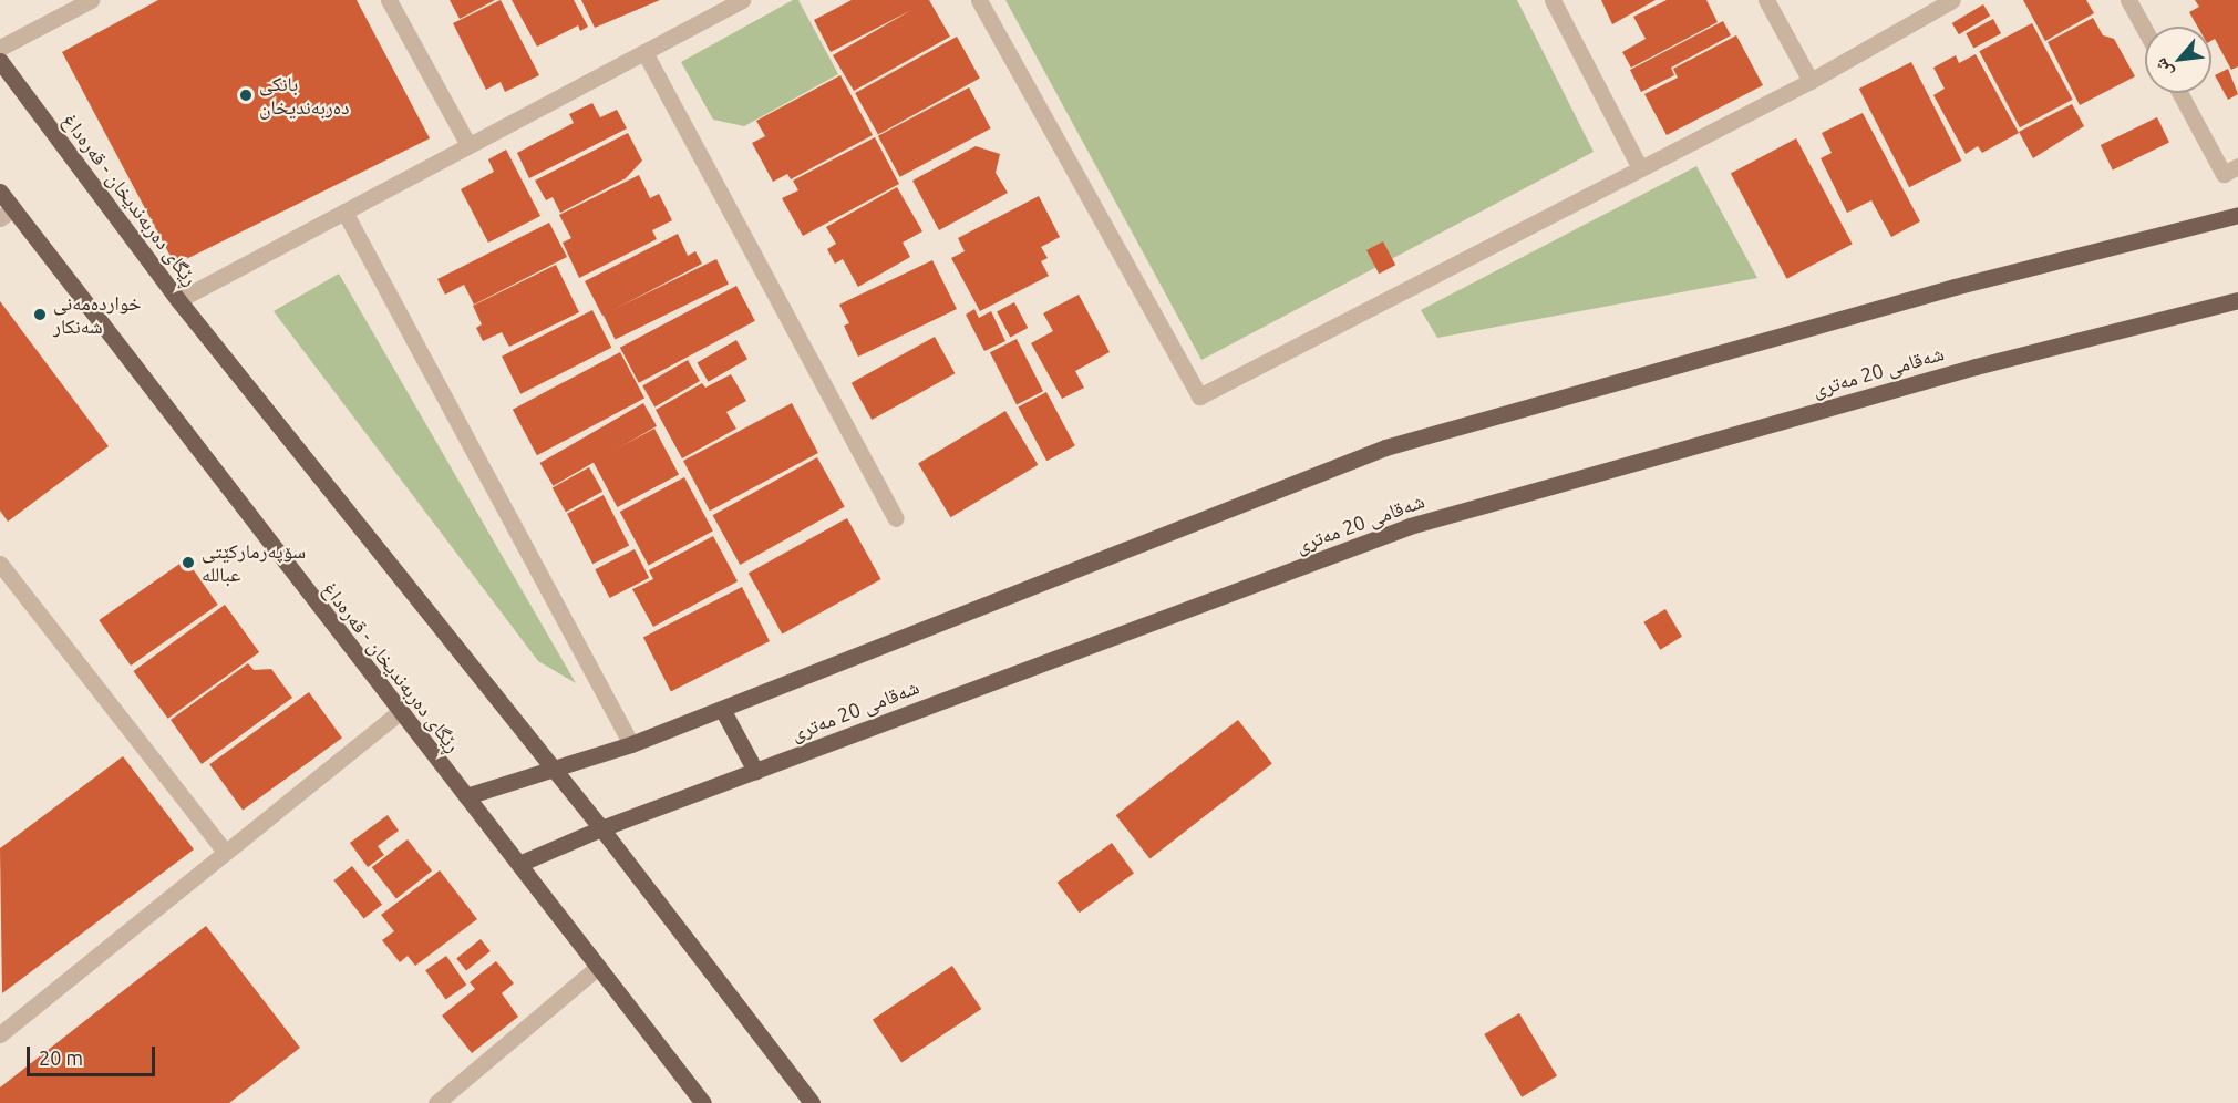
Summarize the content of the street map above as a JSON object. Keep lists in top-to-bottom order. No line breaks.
{"streets":{"main road":["ڕێگای دەربەندیخان - قەرەداغ","شەقامی 20 مەتری"]},"crossings":[["ڕێگای دەربەندیخان - قەرەداغ","شەقامی 20 مەتری"]],"places":["بانکی دەربەندیخان","خواردەمەنی شەنکار","سۆپه‌رماركێتى عبالله"],"scale_bar":"20 m","north":"bottom left"}
